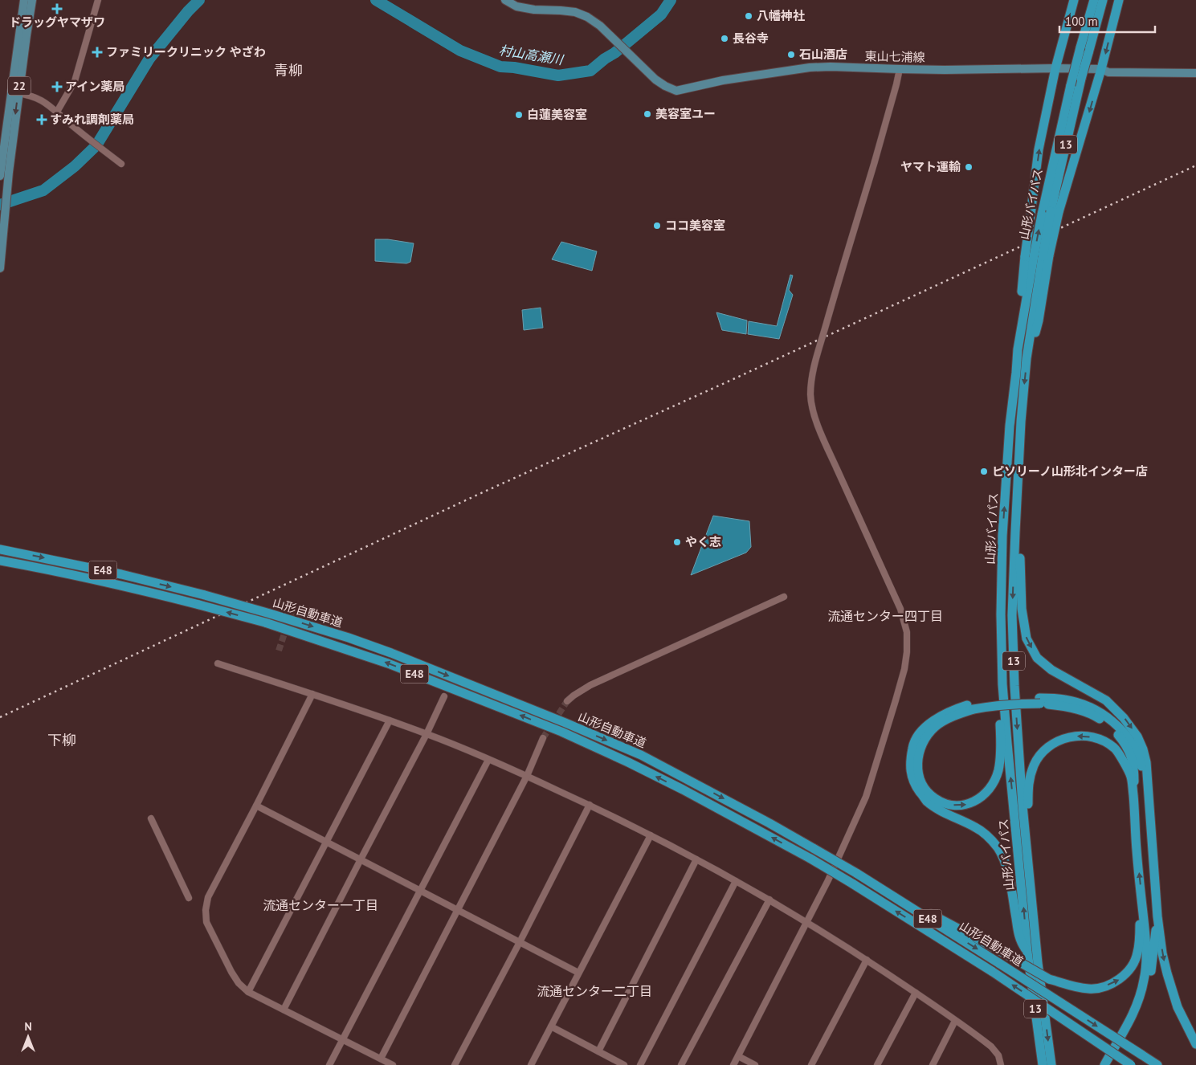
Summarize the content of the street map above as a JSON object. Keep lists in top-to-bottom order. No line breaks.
{"streets":{"highway":["13","山形バイパス","E48","山形自動車道"],"main road":["東山七浦線","22"]},"districts":["青柳","流通センター四丁目","下柳","流通センター一丁目","流通センター二丁目"],"water":["村山高瀬川"],"places":{"health":["ドラッグヤマザワ","ファミリークリニック やざわ","アイン薬局","すみれ調剤薬局"],"other":["八幡神社","長谷寺","石山酒店","美容室ユー","白蓮美容室","ヤマト運輸","ココ美容室","ピソリーノ山形北インター店","やく志"]},"scale_bar":"100 m","north":"top"}
